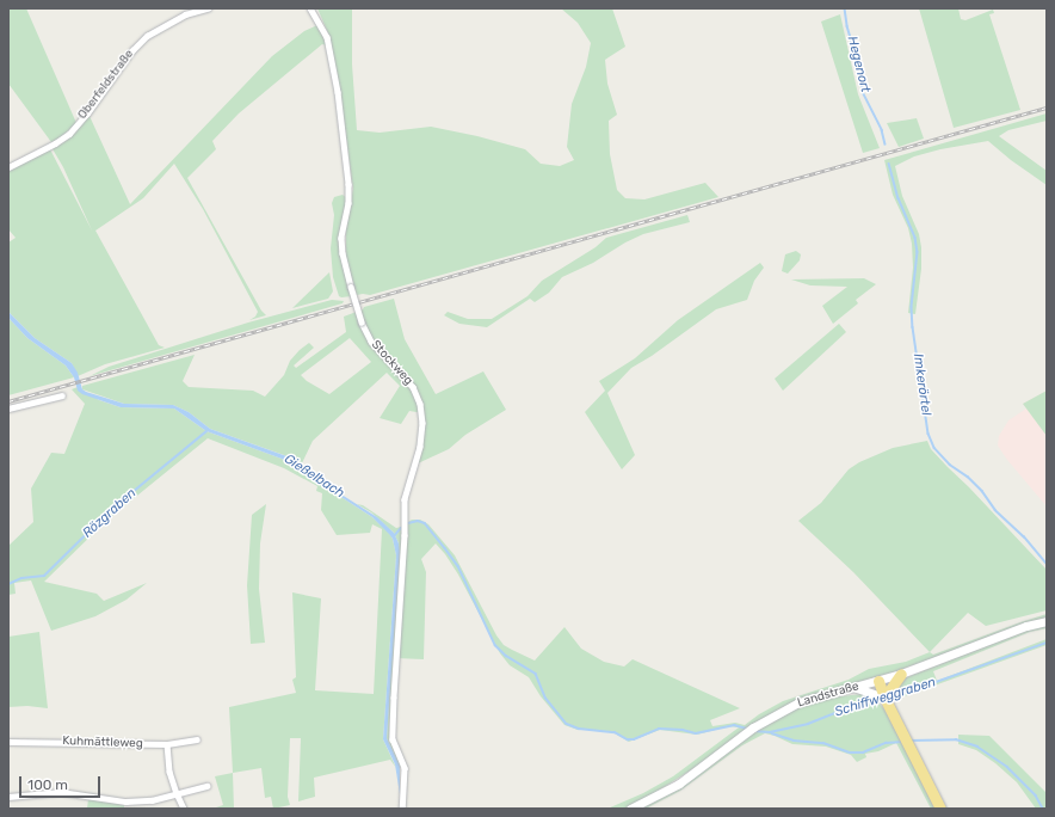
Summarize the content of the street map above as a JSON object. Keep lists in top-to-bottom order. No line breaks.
{"streets":{"street":["Oberfeldstraße","Stockweg","Landstraße","Kuhmättleweg"]},"water":["Hegenort","Imkerörtel","Gießelbach","Rözgraben","Schiffweggraben"],"scale_bar":"100 m"}
